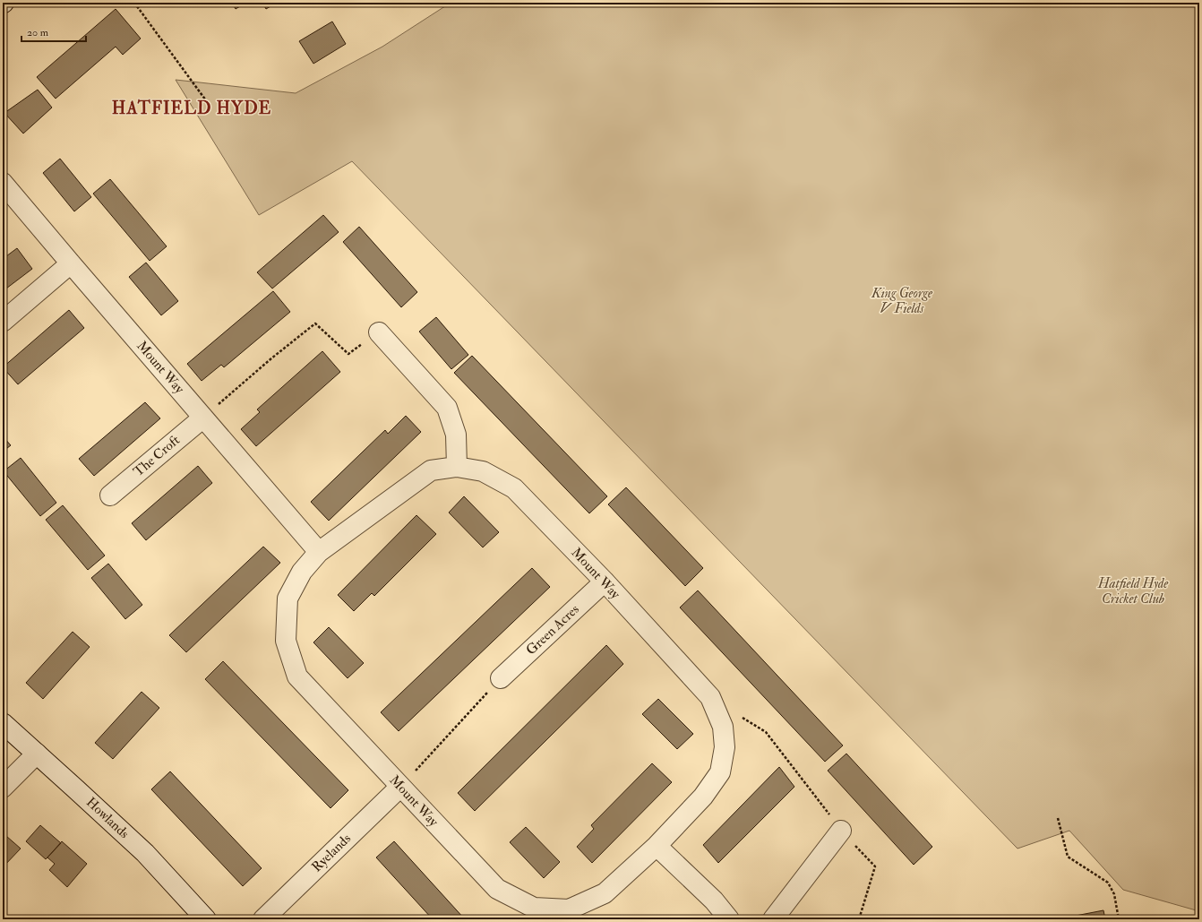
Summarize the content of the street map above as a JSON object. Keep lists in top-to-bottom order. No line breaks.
{"streets":{"street":["Mount Way","The Croft","Green Acres","Howlands","Ryelands"]},"crossings":[["Mount Way","The Croft"],["Mount Way","Green Acres"],["Mount Way","Ryelands"]],"districts":["HATFIELD HYDE"],"parks":["King George V Fields","Hatfield Hyde Cricket Club"],"scale_bar":"20 m"}
